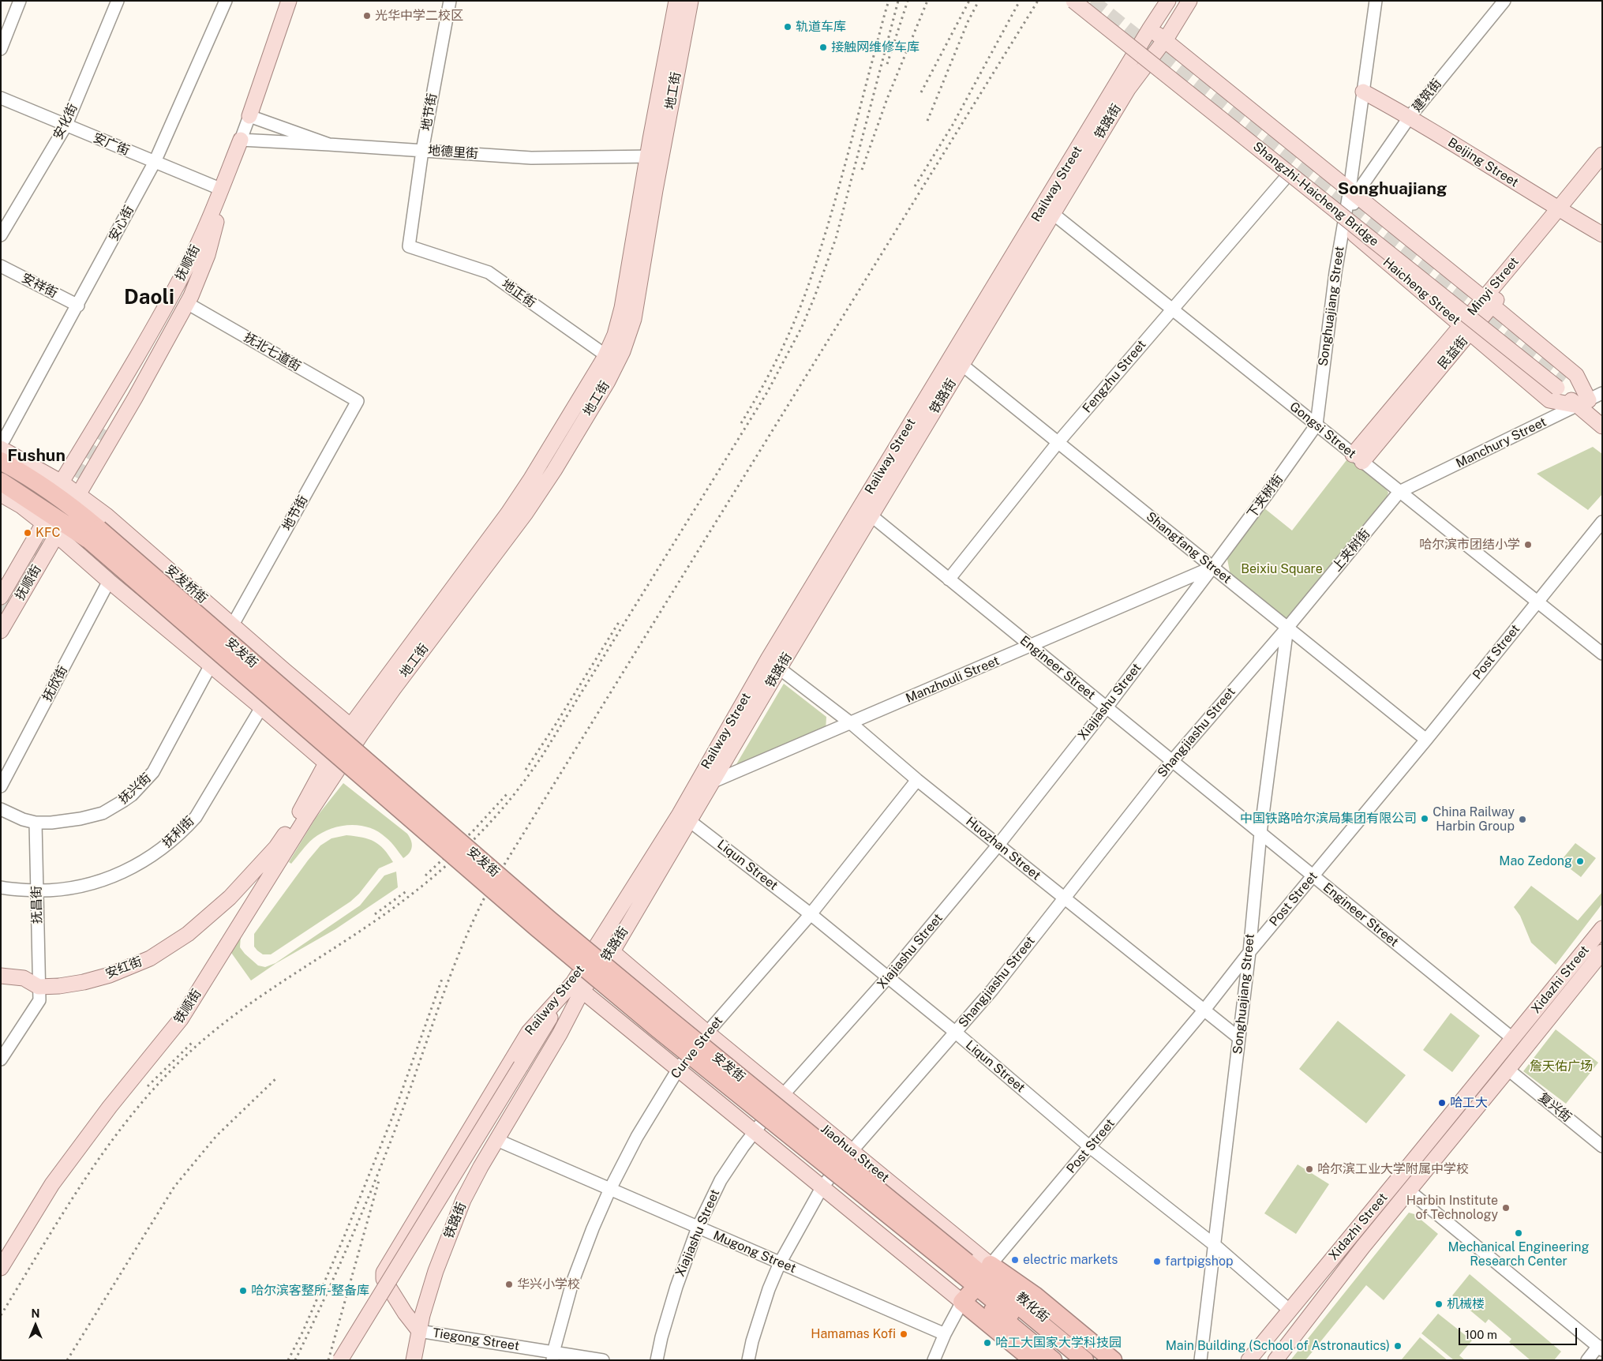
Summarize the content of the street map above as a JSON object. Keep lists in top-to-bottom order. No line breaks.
{"streets":{"highway":["安发街","Jiaohua Street","教化街"],"main road":["地工街","铁路街","Beijing Street","Railway Street","Shangzhi-Haicheng Bridge","抚顺街","Minyi Street","Haicheng Street","安发桥街","安红街","Xidazhi Street","铁顺街"],"street":["建筑街","地节街","安化街","安广街","地德里街","安心街","安祥街","地正街","Songhuajiang Street","抚北七道街","Fengzhu Street","Gongsi Street","Manchury Street","下夹树街","Shangfang Street","上夹树街","Post Street","Engineer Street","Manzhouli Street","抚欣街","Xiajiashu Street","Shangjiashu Street","抚兴街","抚利街","Huozhan Street","Liqun Street","抚昌街","Curve Street","复兴街","Mugong Street","Tiegong Street"]},"crossings":[["地工街","地德里街"],["地工街","地正街"],["地工街","安发桥街"],["地工街","铁顺街"],["建筑街","Beijing Street"],["建筑街","Haicheng Street"],["建筑街","Songhuajiang Street"],["地节街","地德里街"],["地节街","地正街"],["地节街","抚北七道街"],["地节街","安发桥街"],["地节街","抚兴街"],["安化街","安广街"],["铁路街","Railway Street"],["铁路街","Engineer Street"],["铁路街","Manzhouli Street"],["铁路街","Huozhan Street"],["铁路街","Liqun Street"],["铁路街","Jiaohua Street"],["铁路街","Tiegong Street"],["安广街","安心街"],["安广街","抚顺街"],["Beijing Street","Minyi Street"],["Beijing Street","Songhuajiang Street"],["Railway Street","Haicheng Street"],["Railway Street","Gongsi Street"],["Railway Street","Shangfang Street"],["Railway Street","Engineer Street"],["Railway Street","Manzhouli Street"],["Railway Street","Huozhan Street"],["Railway Street","Liqun Street"],["Railway Street","Jiaohua Street"],["Railway Street","Tiegong Street"],["Shangzhi-Haicheng Bridge","Haicheng Street"],["Shangzhi-Haicheng Bridge","Manchury Street"],["安心街","安祥街"],["抚顺街","抚北七道街"],["抚顺街","安发桥街"],["抚顺街","安发街"],["Minyi Street","Haicheng Street"],["Minyi Street","Gongsi Street"],["Haicheng Street","Songhuajiang Street"],["Haicheng Street","Fengzhu Street"],["Haicheng Street","Manchury Street"],["Songhuajiang Street","Gongsi Street"],["Songhuajiang Street","下夹树街"],["Songhuajiang Street","Shangfang Street"],["Songhuajiang Street","上夹树街"],["Songhuajiang Street","Post Street"],["Songhuajiang Street","Engineer Street"],["Songhuajiang Street","Shangjiashu Street"],["Songhuajiang Street","Huozhan Street"],["Songhuajiang Street","Liqun Street"],["Fengzhu Street","Gongsi Street"],["Fengzhu Street","Shangfang Street"],["Fengzhu Street","Engineer Street"],["Gongsi Street","Manchury Street"],["Gongsi Street","下夹树街"],["Gongsi Street","上夹树街"],["Gongsi Street","Post Street"],["Manchury Street","上夹树街"],["下夹树街","Shangfang Street"],["下夹树街","Manzhouli Street"],["下夹树街","Xiajiashu Street"],["Shangfang Street","上夹树街"],["Shangfang Street","Post Street"],["Shangfang Street","Manzhouli Street"],["Shangfang Street","Xiajiashu Street"],["Shangfang Street","Shangjiashu Street"],["上夹树街","Shangjiashu Street"],["安发桥街","安发街"],["安发桥街","抚利街"],["安发桥街","铁顺街"],["Post Street","Engineer Street"],["Post Street","Huozhan Street"],["Post Street","Liqun Street"],["Post Street","Jiaohua Street"],["Post Street","Mugong Street"],["Post Street","教化街"],["安发街","教化街"],["Engineer Street","Manzhouli Street"],["Engineer Street","Xiajiashu Street"],["Engineer Street","Shangjiashu Street"],["Engineer Street","Xidazhi Street"],["Manzhouli Street","Xiajiashu Street"],["Manzhouli Street","Huozhan Street"],["Xiajiashu Street","Huozhan Street"],["Xiajiashu Street","Liqun Street"],["Xiajiashu Street","Jiaohua Street"],["Xiajiashu Street","Mugong Street"],["Shangjiashu Street","Huozhan Street"],["Shangjiashu Street","Liqun Street"],["Shangjiashu Street","Jiaohua Street"],["Shangjiashu Street","Mugong Street"],["抚兴街","抚昌街"],["抚利街","抚昌街"],["Huozhan Street","Curve Street"],["Liqun Street","Xidazhi Street"],["Liqun Street","Curve Street"],["抚昌街","安红街"],["安红街","铁顺街"],["Xidazhi Street","复兴街"],["Curve Street","Jiaohua Street"],["Curve Street","Mugong Street"],["Curve Street","Tiegong Street"],["Jiaohua Street","教化街"]],"districts":["Songhuajiang","Daoli","Fushun"],"parks":["Beixiu Square","詹天佑广场"],"places":["光华中学二校区","轨道车库","接触网维修车库","KFC","哈尔滨市团结小学","中国铁路哈尔滨局集团有限公司","China Railway Harbin Group","Mao Zedong","哈工大","哈尔滨工业大学附属中学校","Harbin Institute of Technology","Mechanical Engineering Research Center","electric markets","fartpigshop","华兴小学校","哈尔滨客整所-整备库","机械楼","Hamamas Kofi","哈工大国家大学科技园","Main Building (School of Astronautics)"],"scale_bar":"100 m","north":"top"}
